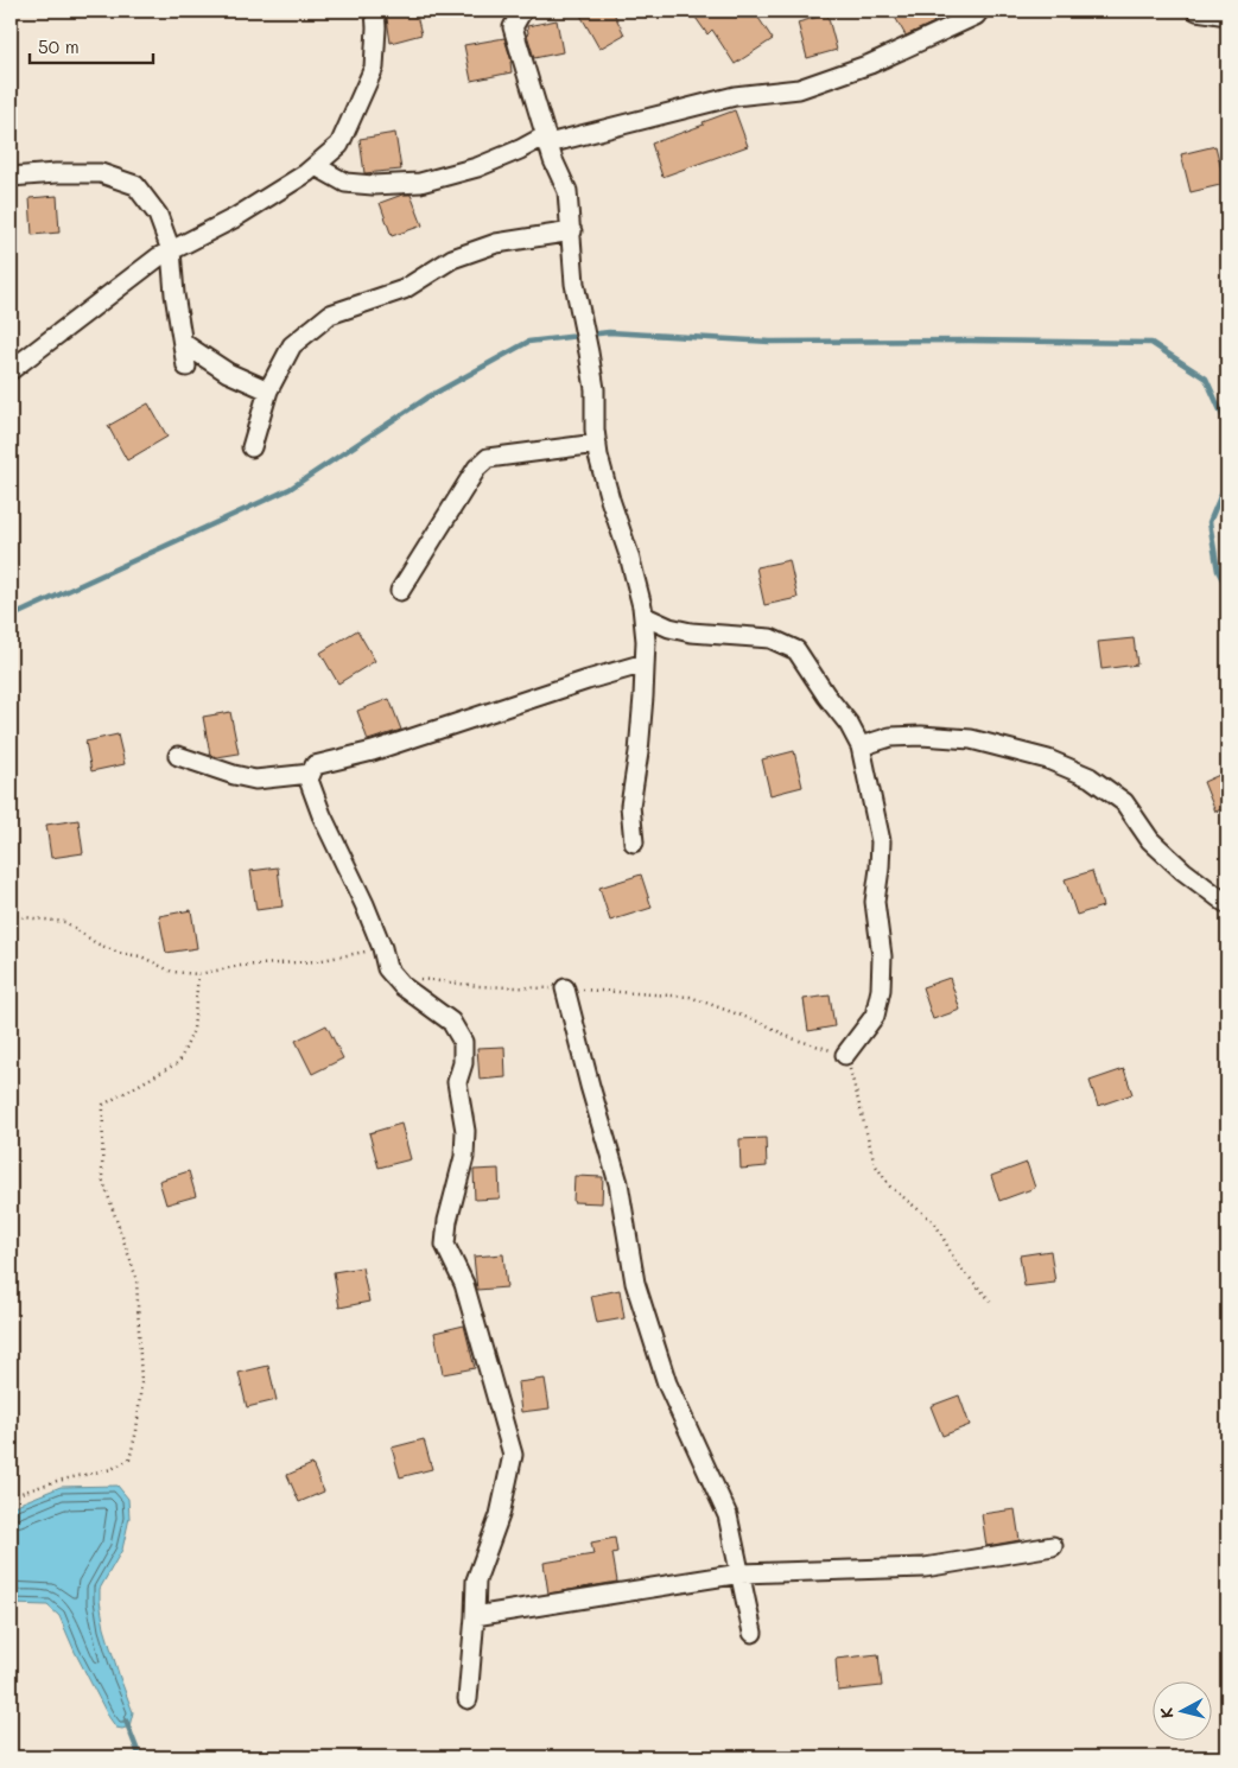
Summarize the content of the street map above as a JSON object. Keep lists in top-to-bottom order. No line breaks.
{"scale_bar":"50 m","north":"left"}
